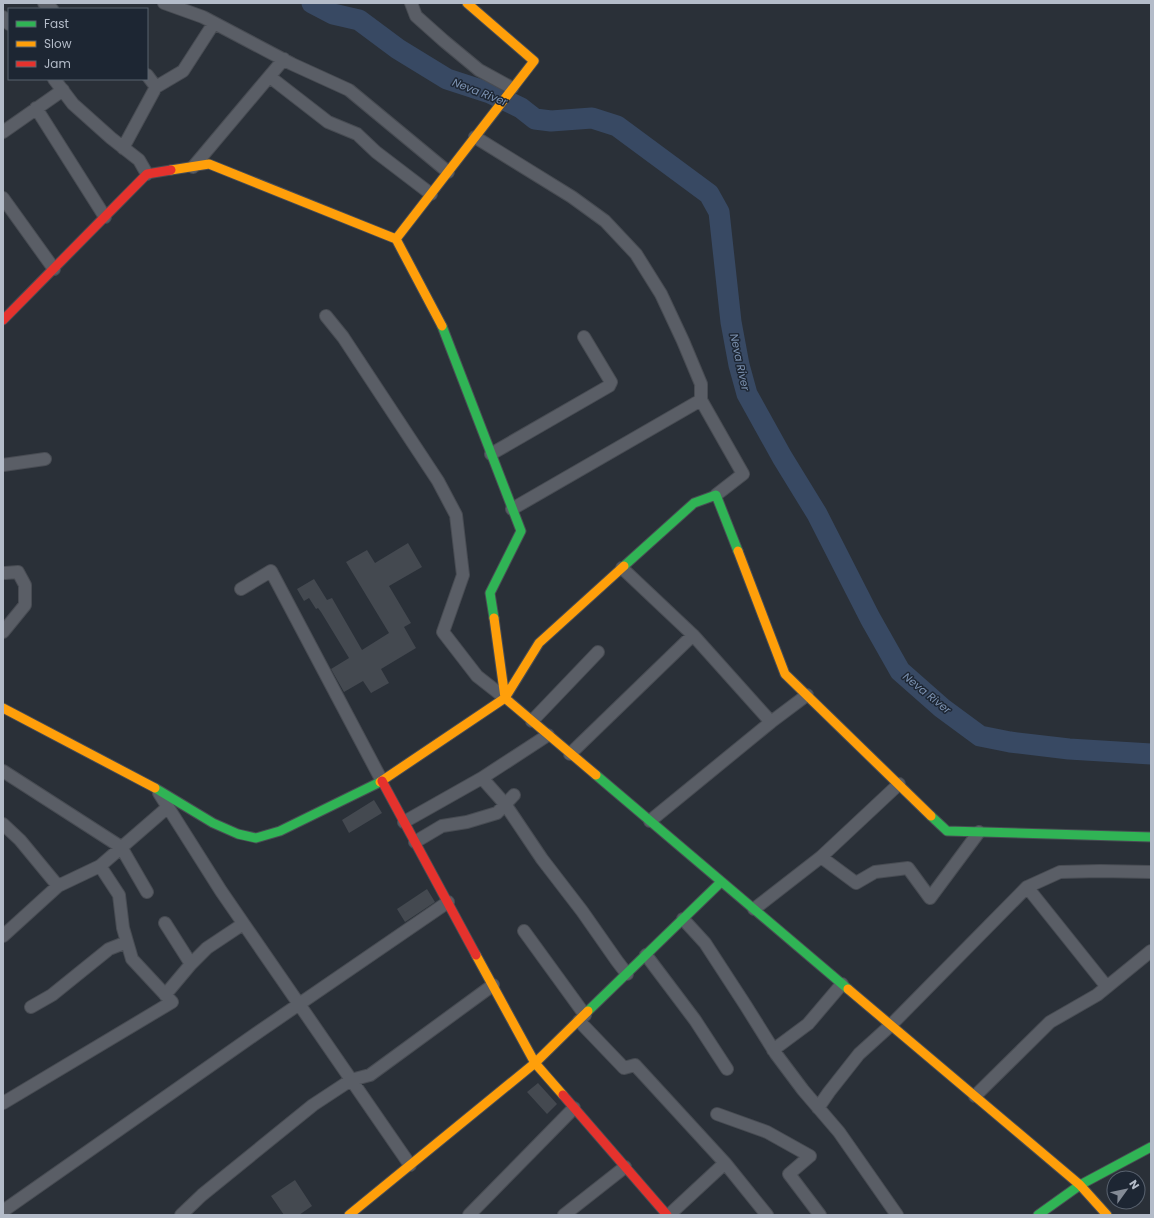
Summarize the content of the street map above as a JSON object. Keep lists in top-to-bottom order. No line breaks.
{"water":["Neva River"],"legend":["Fast","Slow","Jam"],"north":"top right"}
